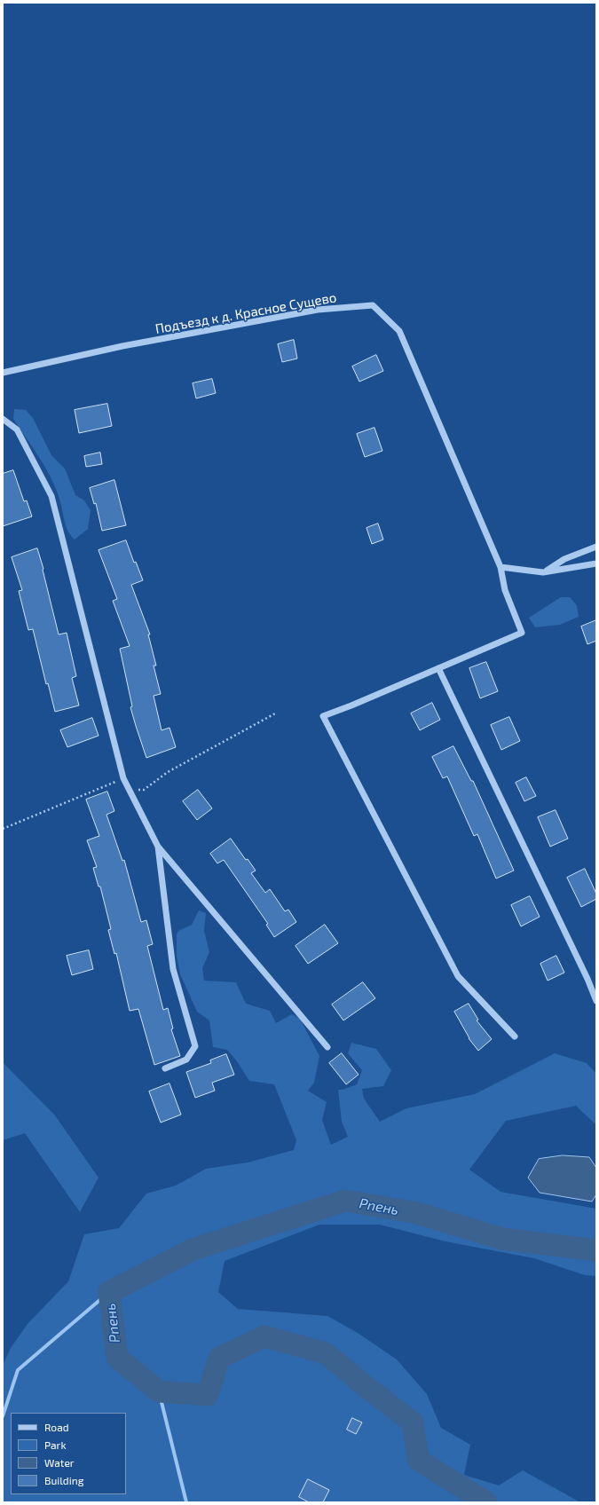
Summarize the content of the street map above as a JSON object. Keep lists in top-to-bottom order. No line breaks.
{"streets":{"street":["Подъезд к д. Красное Сущево"]},"water":["Рпень"],"legend":["Road","Park","Water","Building"]}
